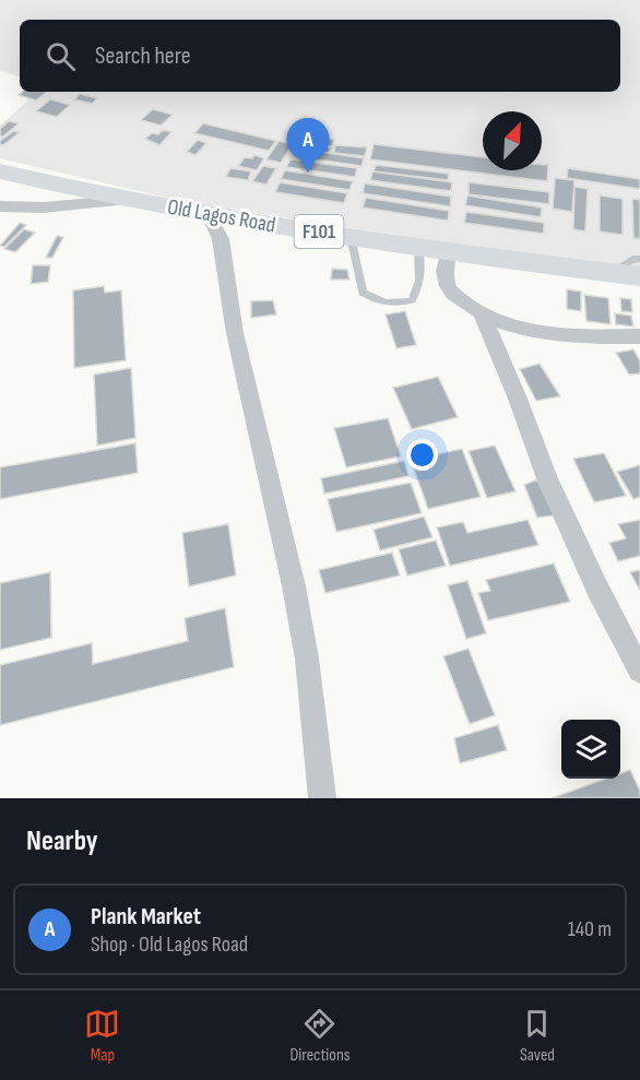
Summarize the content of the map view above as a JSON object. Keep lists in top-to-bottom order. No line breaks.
{"streets":{"main road":["Old Lagos Road","F101"]},"north":"top right","page":{"search":"Search here","pins":"A","heading":"Nearby","list":[{"mark":"A","name":"Plank Market","note":"Shop · Old Lagos Road","value":"140 m"}],"nav":["Map","Directions","Saved"]}}
